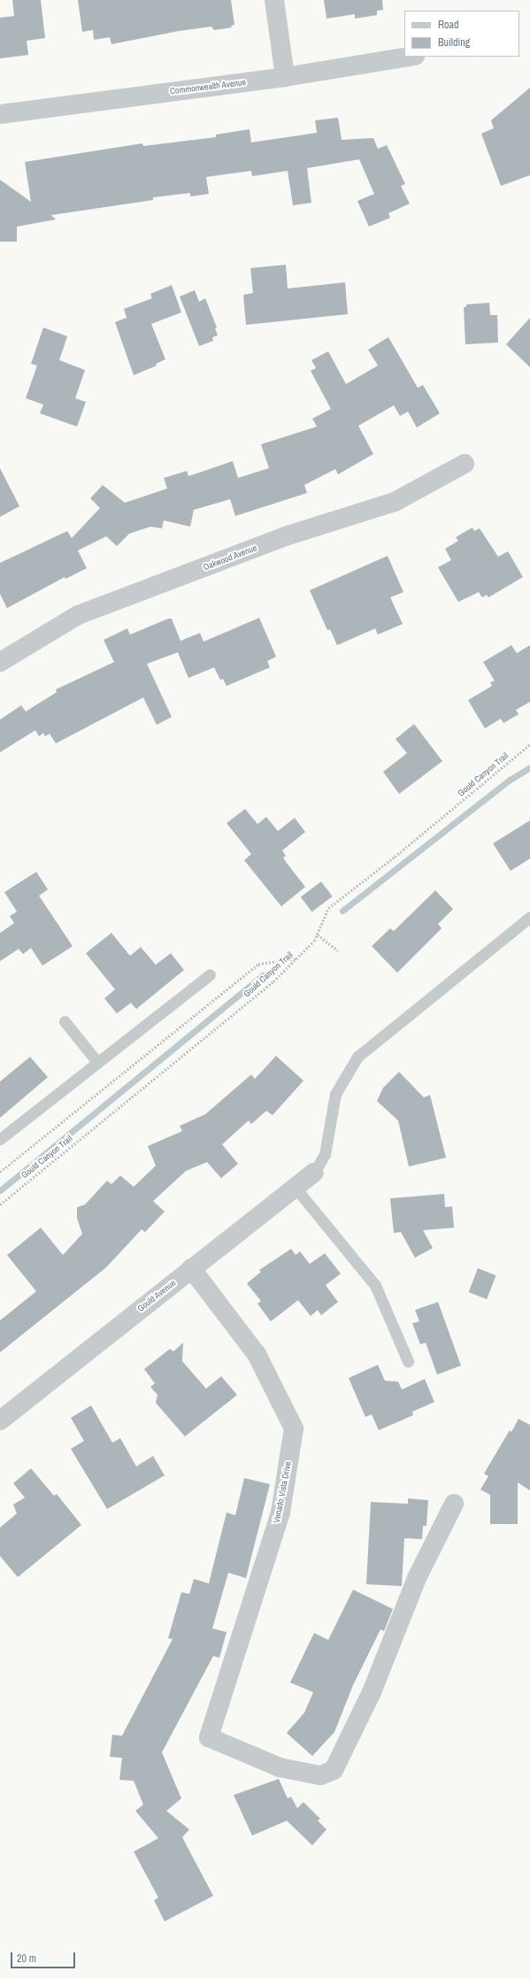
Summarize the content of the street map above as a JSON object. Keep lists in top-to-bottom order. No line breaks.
{"streets":{"street":["Commonwealth Avenue","Oakwood Avenue","Gould Avenue","Venado Vista Drive"],"path":["Gould Canyon Trail"]},"crossings":[["Gould Avenue","Venado Vista Drive"]],"legend":["Road","Building"],"scale_bar":"20 m"}
